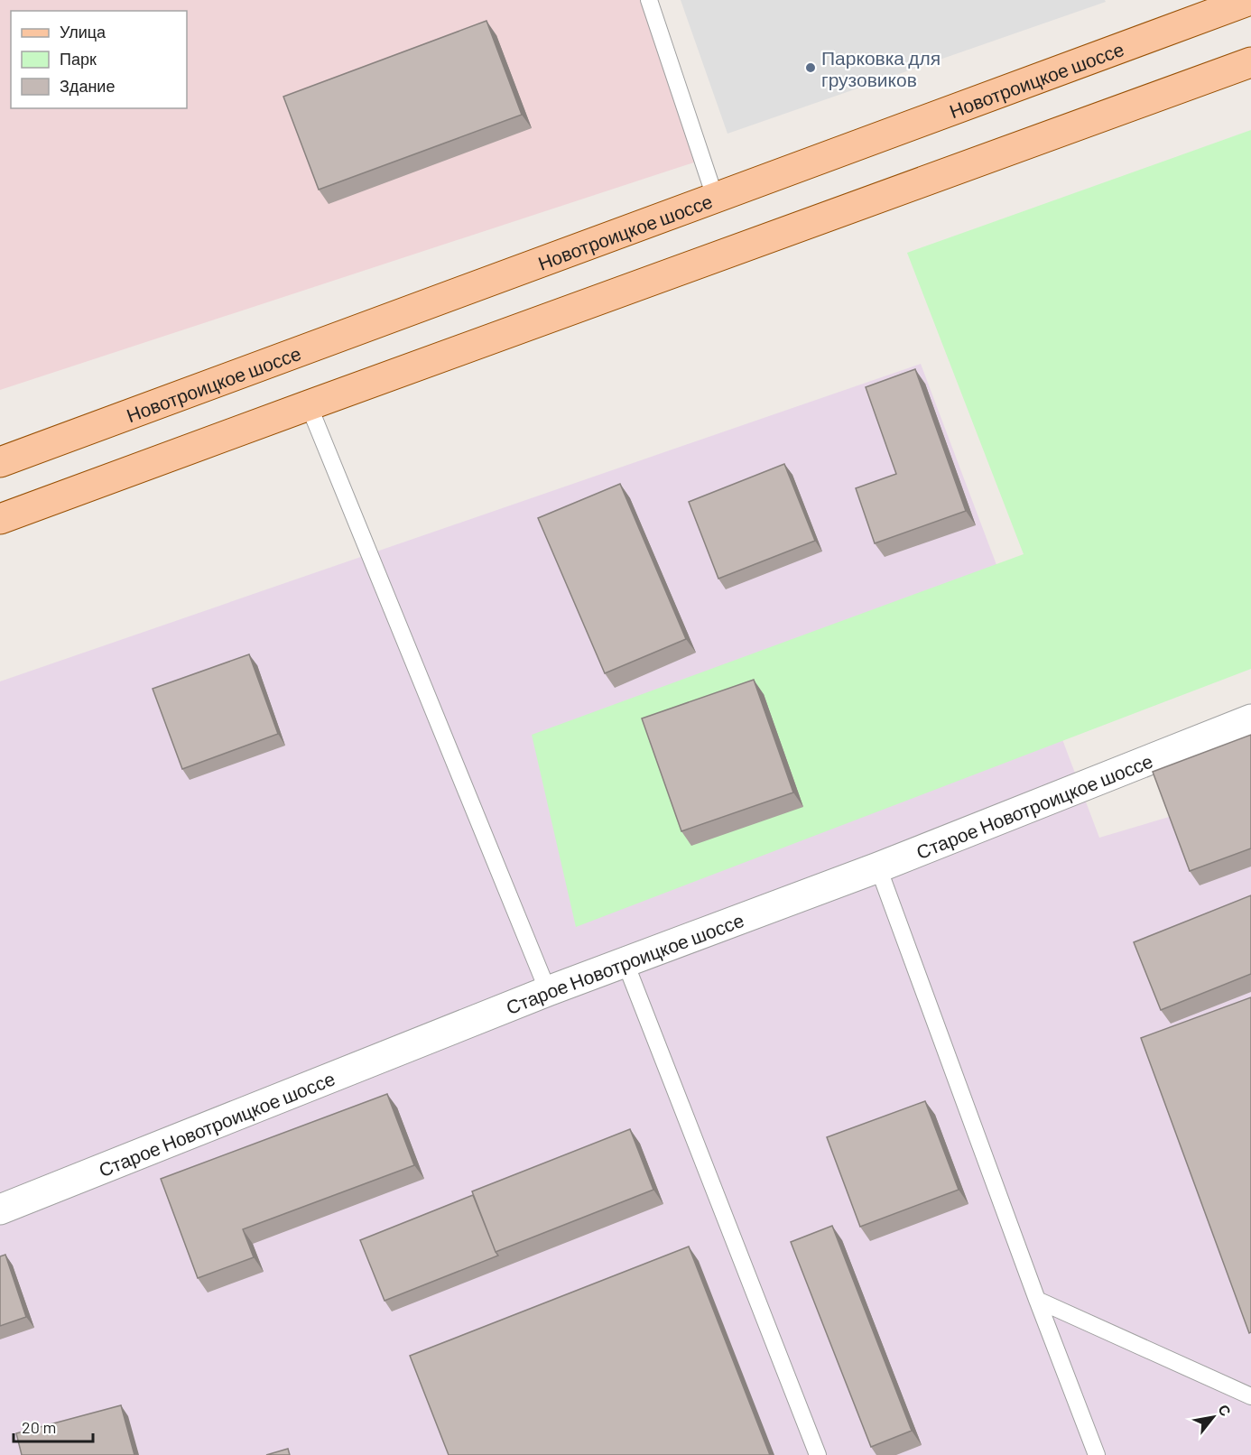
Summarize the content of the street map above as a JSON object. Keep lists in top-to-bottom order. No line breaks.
{"streets":{"main road":["Новотроицкое шоссе"],"street":["Старое Новотроицкое шоссе"]},"places":["Парковка для грузовиков"],"legend":["Улица","Парк","Здание"],"scale_bar":"20 m","north":"top right"}
